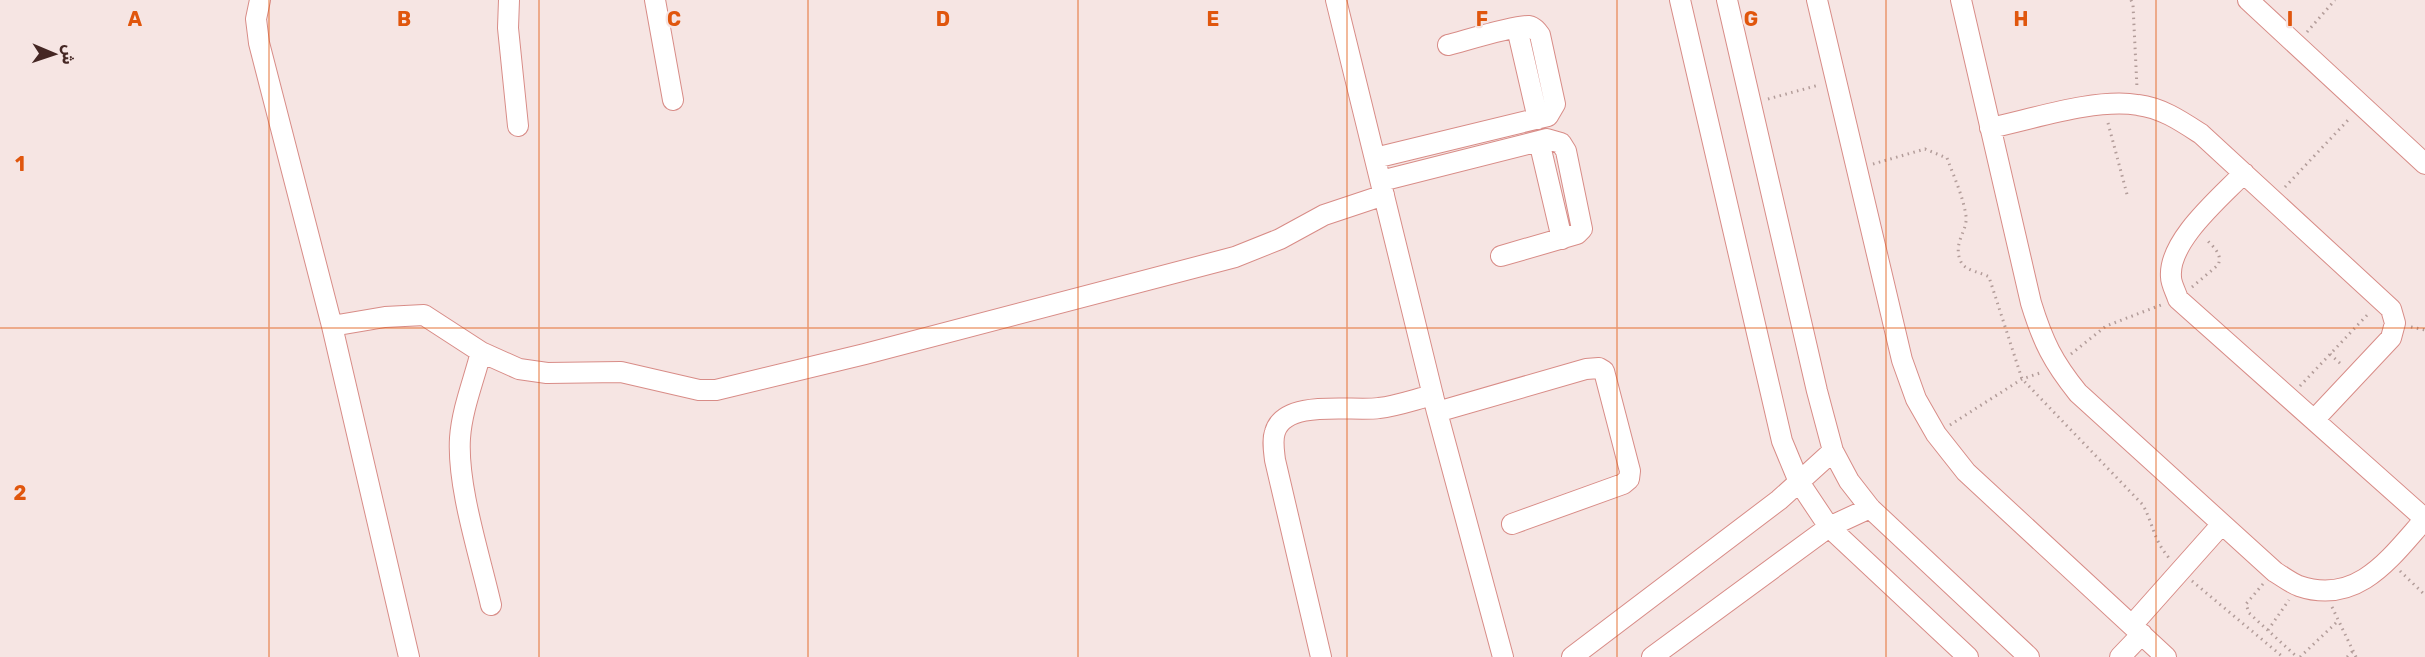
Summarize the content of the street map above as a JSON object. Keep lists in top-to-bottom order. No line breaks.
{"north":"right","grid":{"columns":["A","B","C","D","E","F","G","H","I"],"rows":["1","2"]}}
